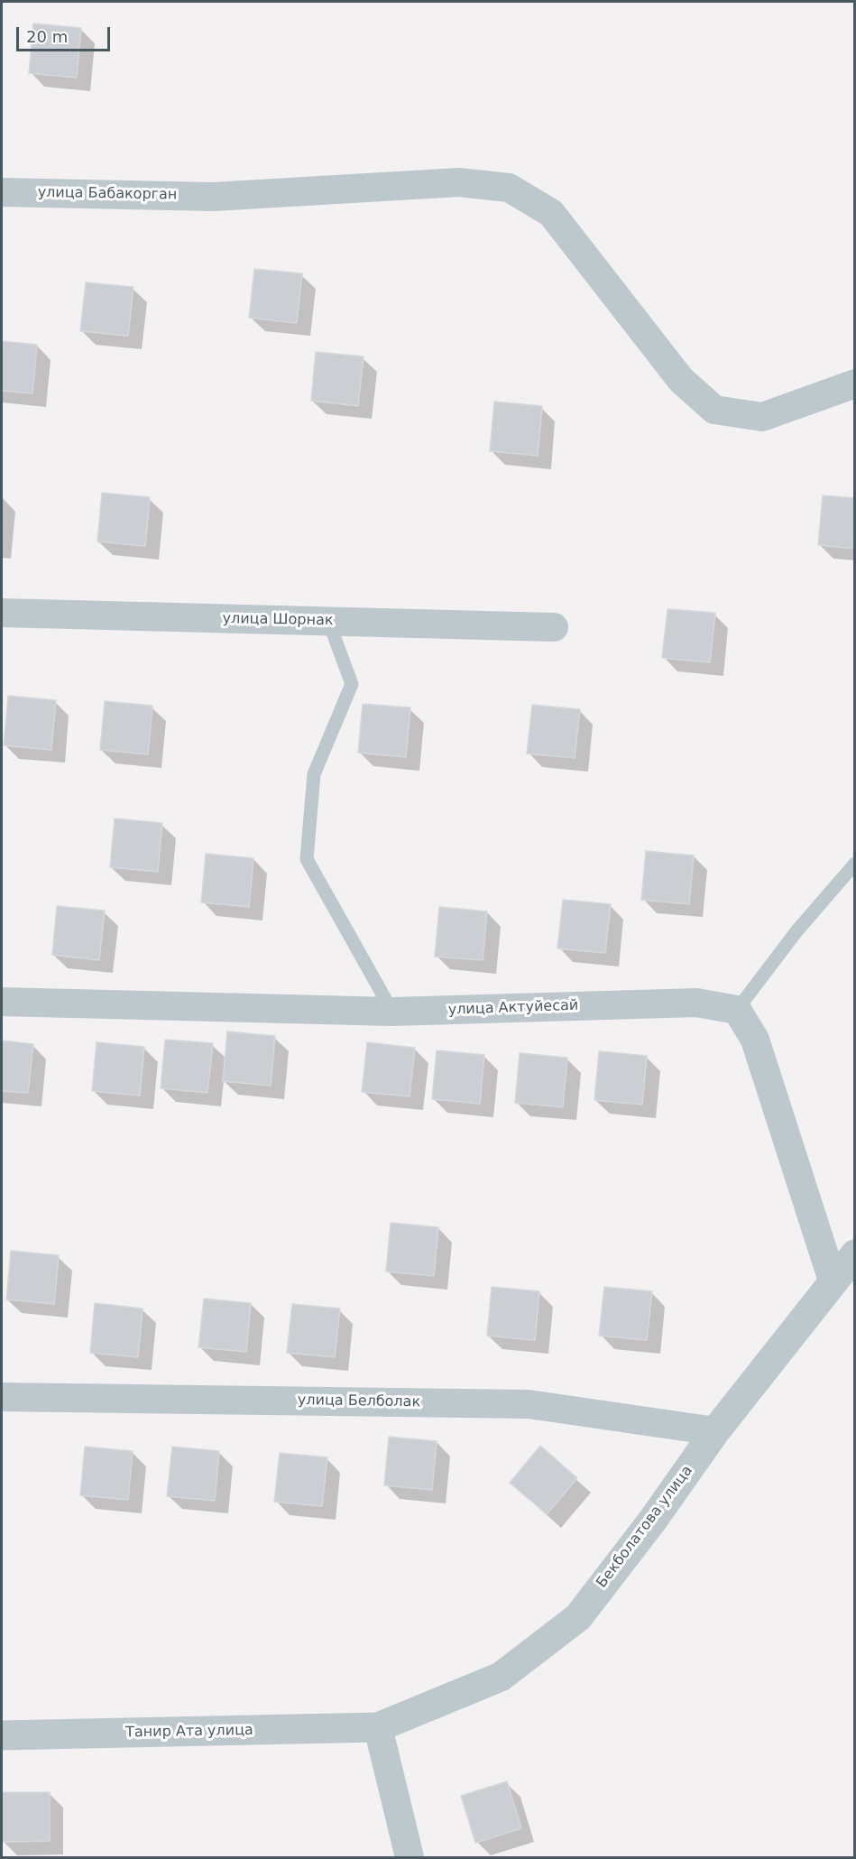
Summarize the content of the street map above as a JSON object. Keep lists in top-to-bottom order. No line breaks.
{"streets":{"street":["улица Бабакорган","улица Шорнак","улица Актуйесай","улица Белболак","Бекболатова улица","Танир Ата улица"]},"crossings":[["улица Белболак","Бекболатова улица"],["Бекболатова улица","Танир Ата улица"]],"scale_bar":"20 m"}
